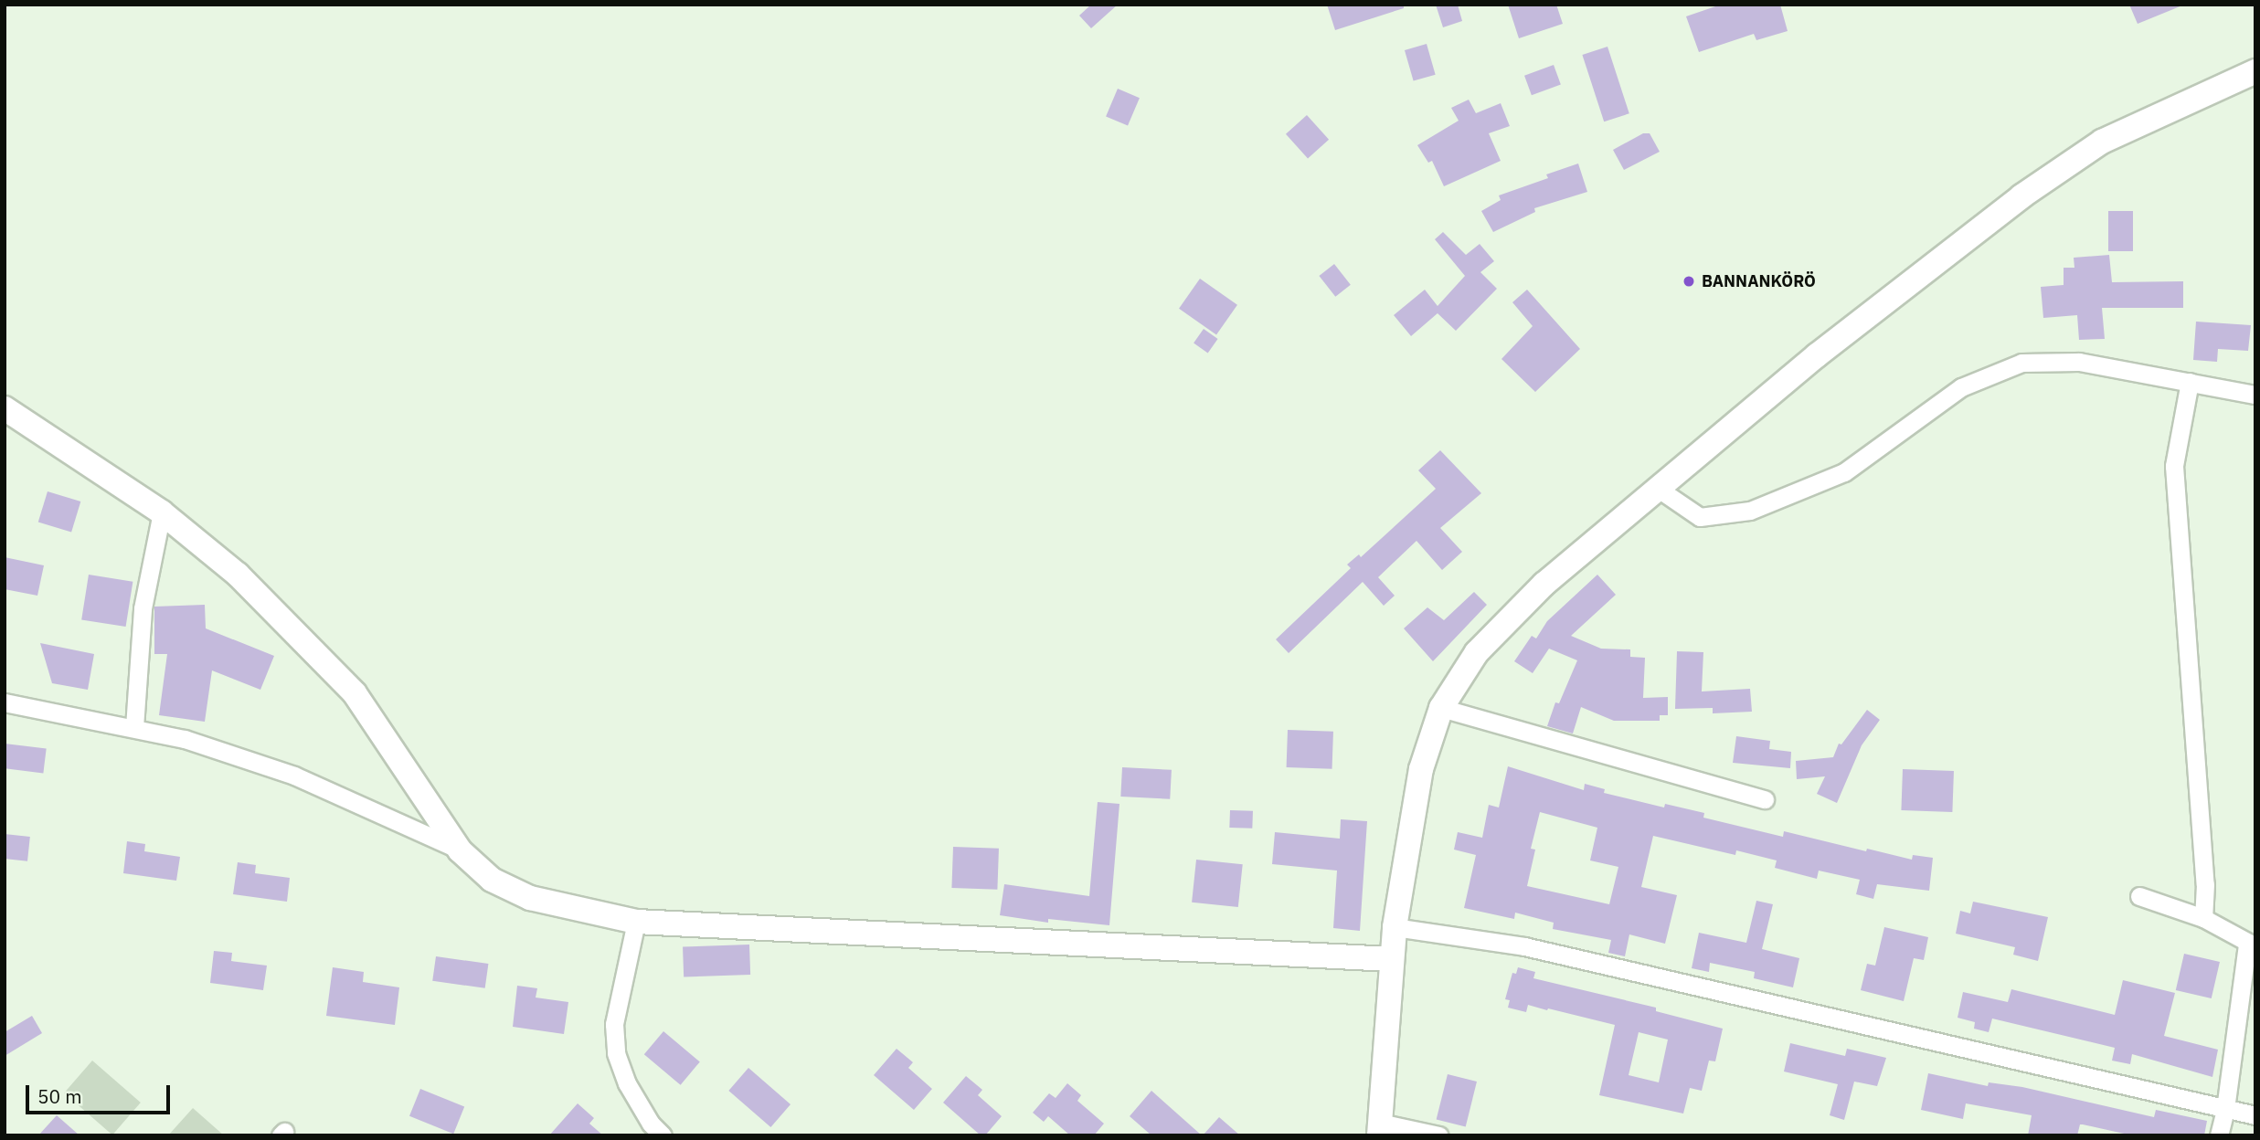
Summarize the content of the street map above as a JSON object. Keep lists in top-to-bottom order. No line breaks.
{"places":["BANNANKÖRÖ"],"scale_bar":"50 m"}
